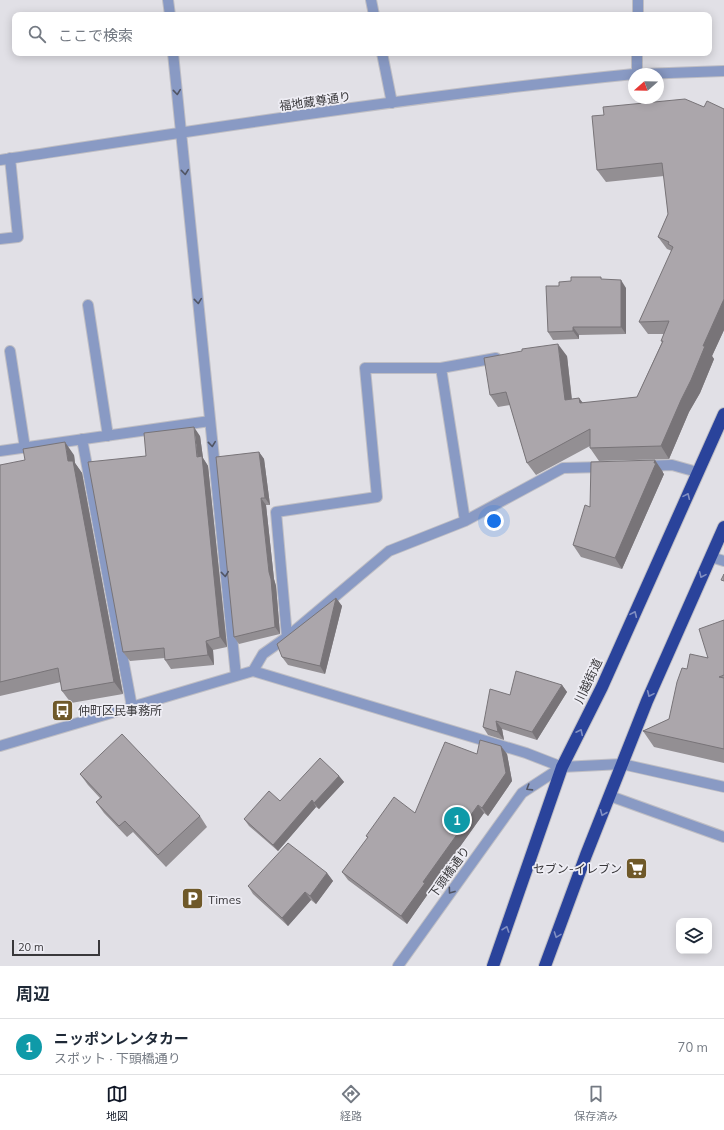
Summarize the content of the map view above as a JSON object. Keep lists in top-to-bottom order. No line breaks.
{"streets":{"highway":["川越街道"],"street":["福地蔵尊通り","下頭橋通り"]},"crossings":[["川越街道","下頭橋通り"]],"one_way":["下頭橋通り"],"places":{"bus stop":["仲町区民事務所"],"supermarket":["セブン-イレブン"],"parking":["Times"]},"scale_bar":"20 m","north":"left","page":{"search":"ここで検索","pins":"1","scale":"20 m","heading":"周辺","list":[{"mark":"1","name":"ニッポンレンタカー","note":"スポット · 下頭橋通り","value":"70 m"}],"nav":["地図","経路","保存済み"]}}
